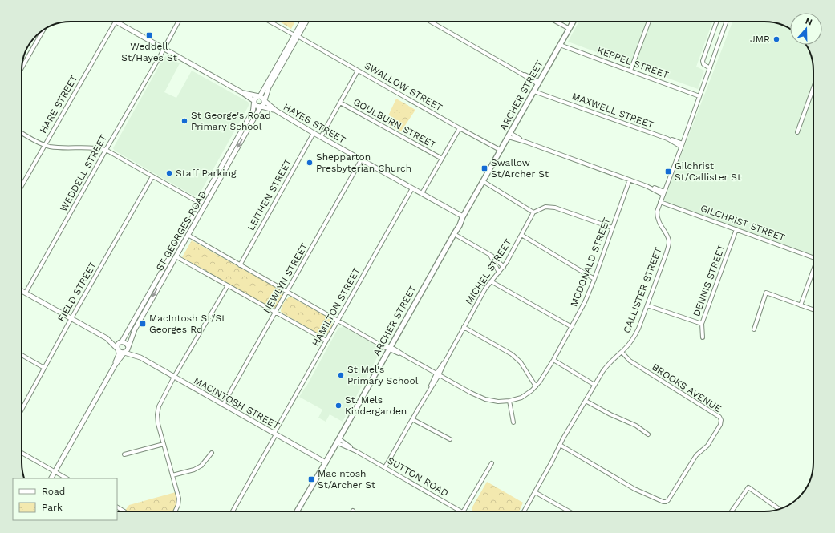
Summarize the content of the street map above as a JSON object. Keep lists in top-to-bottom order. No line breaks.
{"streets":{"main road":["ARCHER STREET"],"street":["KEPPEL STREET","SWALLOW STREET","HARE STREET","MAXWELL STREET","HAYES STREET","GOULBURN STREET","WEDDELL STREET","LEITHEN STREET","GILCHRIST STREET","ST GEORGES ROAD","MCDONALD STREET","MICHEL STREET","NEWLYN STREET","DENNIS STREET","CALLISTER STREET","FIELD STREET","HAMILTON STREET","BROOKS AVENUE","MACINTOSH STREET","SUTTON ROAD"]},"crossings":[["KEPPEL STREET","ARCHER STREET"],["KEPPEL STREET","CALLISTER STREET"],["SWALLOW STREET","ARCHER STREET"],["ARCHER STREET","MAXWELL STREET"],["ARCHER STREET","HAYES STREET"],["ARCHER STREET","MCDONALD STREET"],["ARCHER STREET","MACINTOSH STREET"],["ARCHER STREET","SUTTON ROAD"],["MAXWELL STREET","CALLISTER STREET"],["HAYES STREET","LEITHEN STREET"],["HAYES STREET","ST GEORGES ROAD"],["HAYES STREET","NEWLYN STREET"],["HAYES STREET","HAMILTON STREET"],["LEITHEN STREET","MCDONALD STREET"],["GILCHRIST STREET","DENNIS STREET"],["GILCHRIST STREET","CALLISTER STREET"],["ST GEORGES ROAD","MCDONALD STREET"],["ST GEORGES ROAD","MACINTOSH STREET"],["MCDONALD STREET","MICHEL STREET"],["MCDONALD STREET","NEWLYN STREET"],["MCDONALD STREET","HAMILTON STREET"],["MICHEL STREET","SUTTON ROAD"],["NEWLYN STREET","MACINTOSH STREET"],["CALLISTER STREET","BROOKS AVENUE"],["HAMILTON STREET","MACINTOSH STREET"]],"places":{"transit":["Weddell St/Hayes St","Swallow St/Archer St","Gilchrist St/Callister St","MacIntosh St/St Georges Rd","MacIntosh St/Archer St"],"other":["JMR","St George's Road Primary School","Shepparton Presbyterian Church","Staff Parking","St Mel's Primary School","St. Mels Kindergarden"]},"legend":["Road","Park"],"north":"top"}
